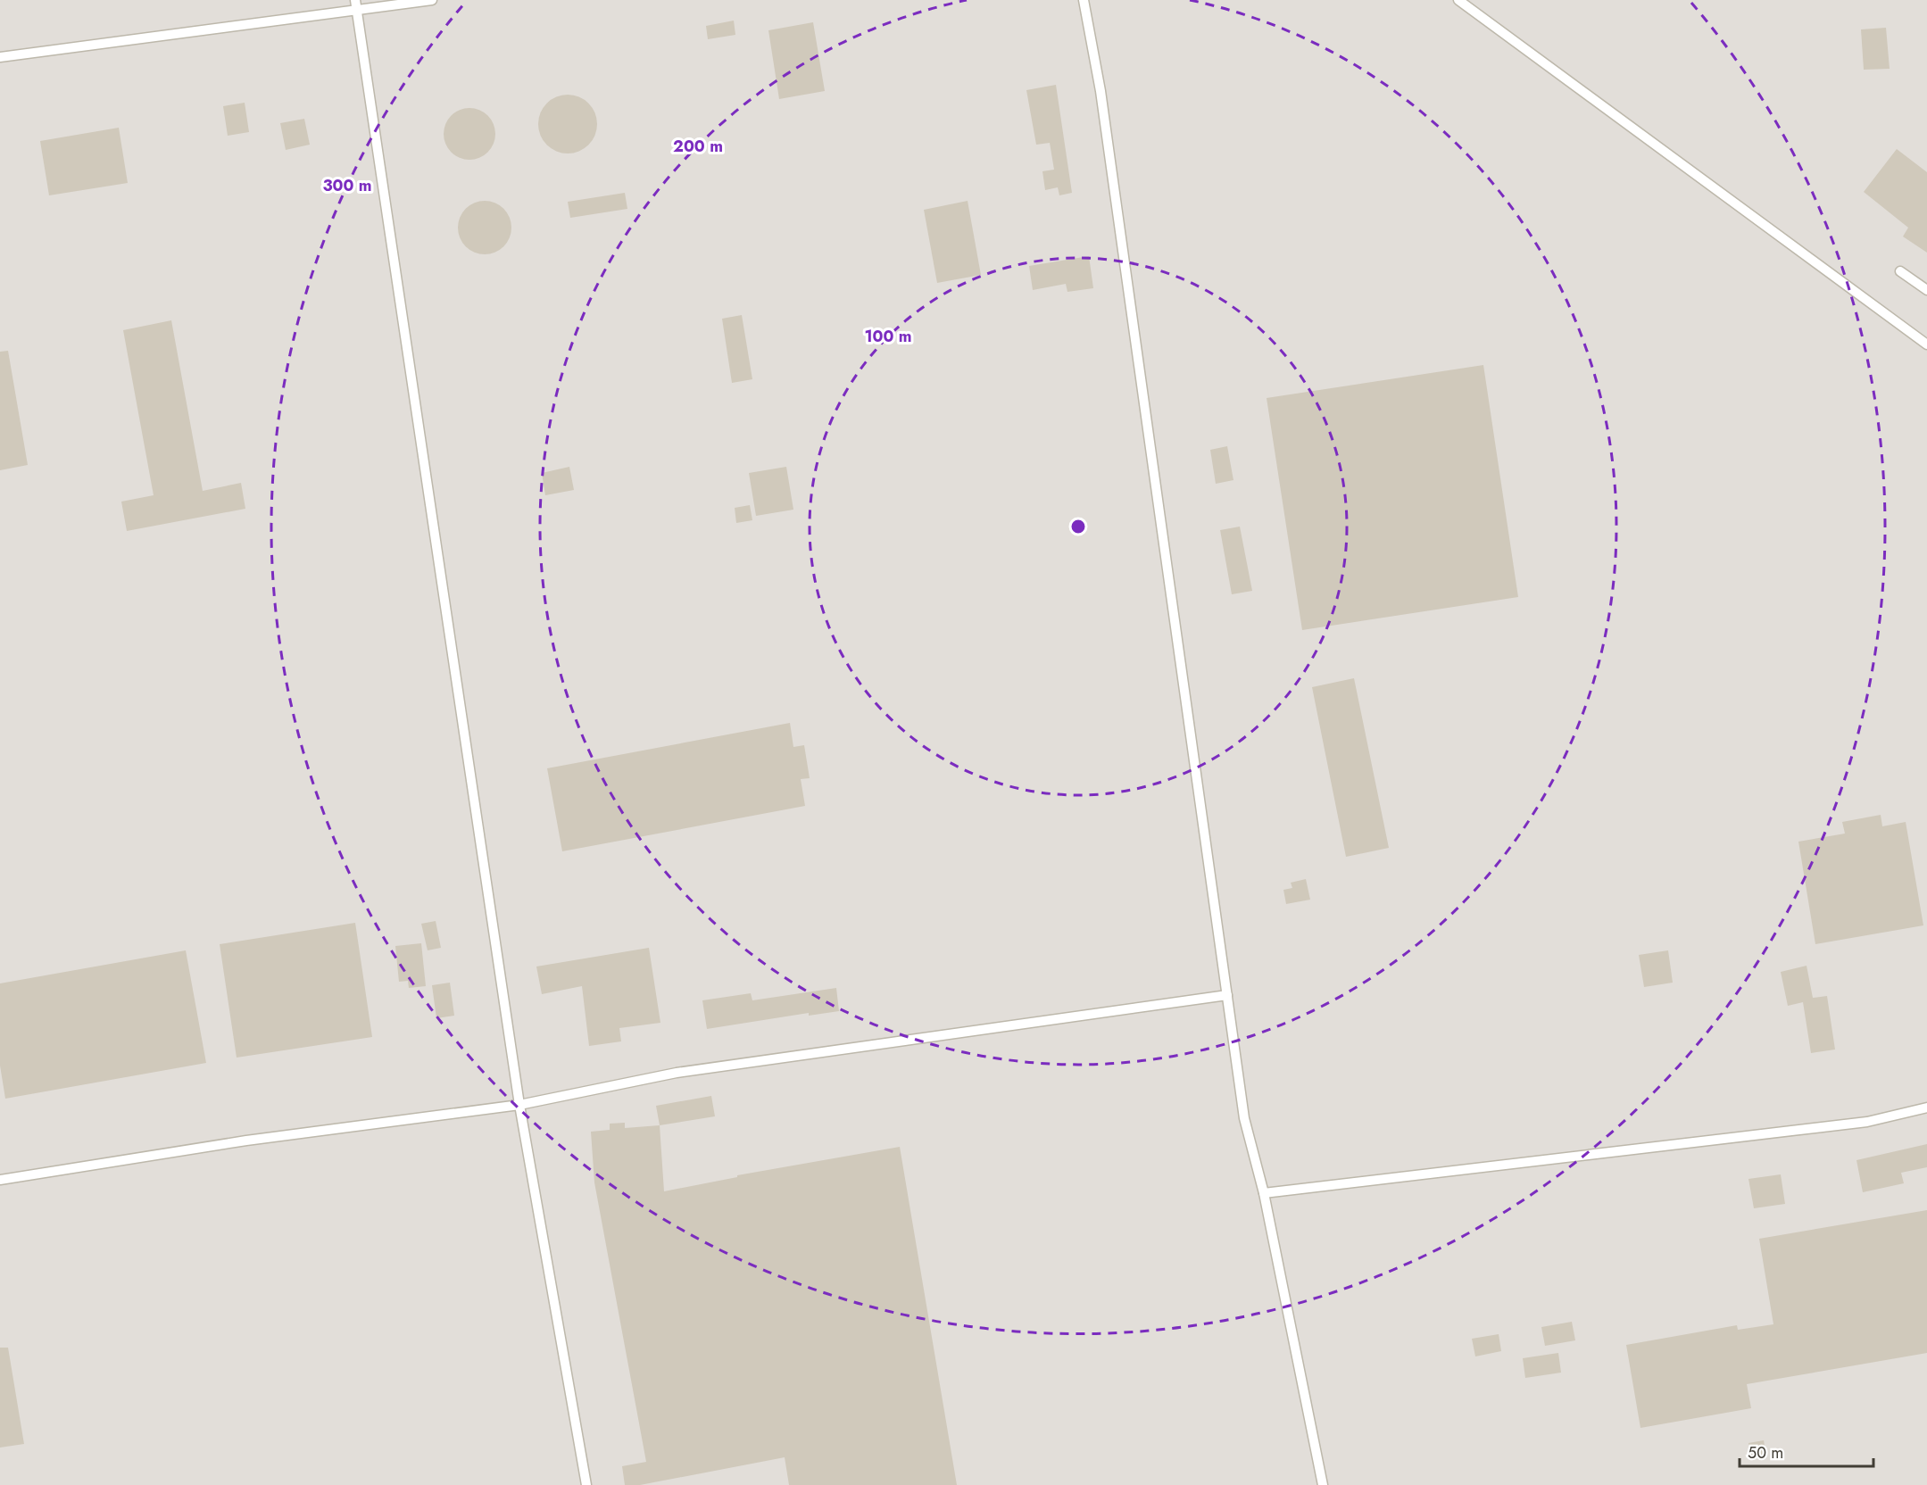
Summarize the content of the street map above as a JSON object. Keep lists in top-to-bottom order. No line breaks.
{"scale_bar":"50 m","rings":["200 m","300 m","100 m"]}
